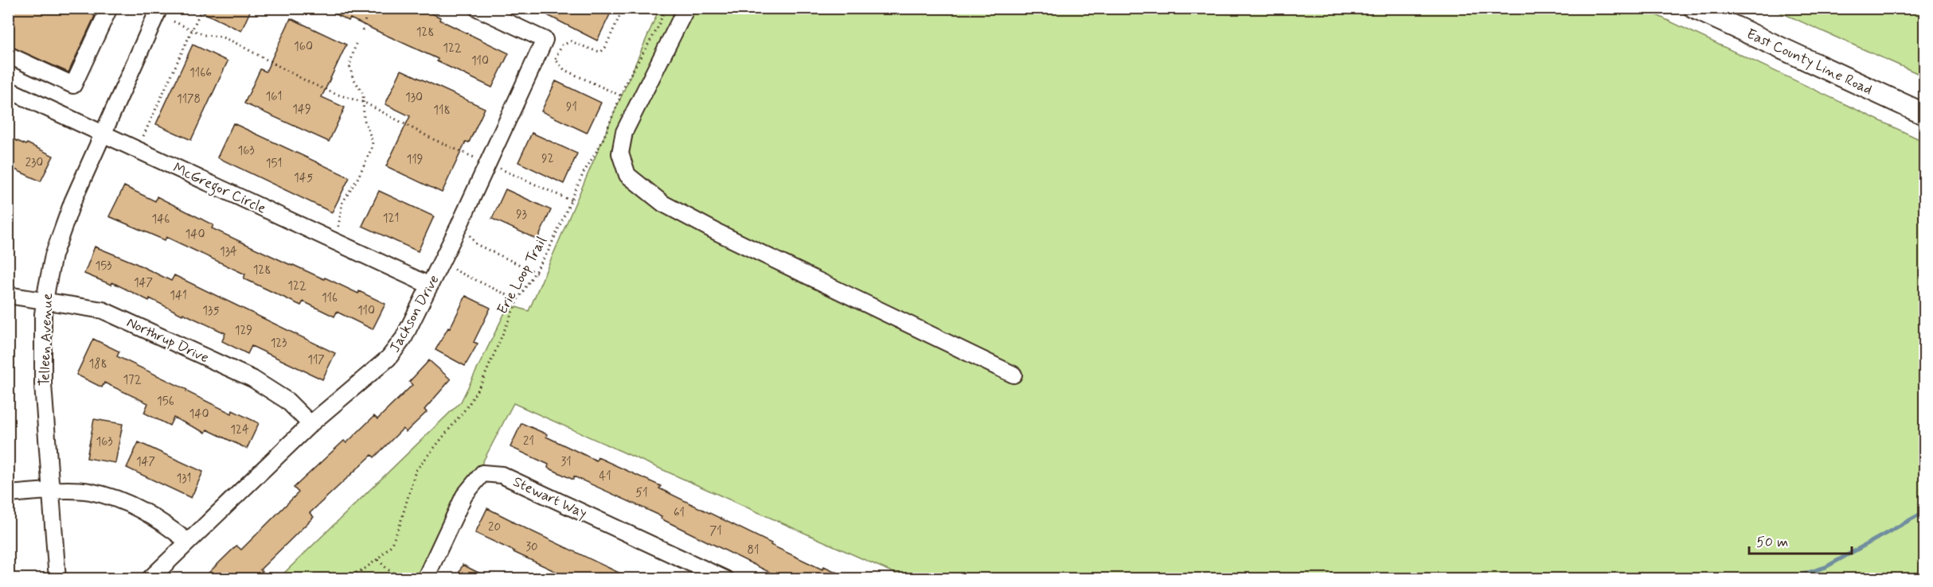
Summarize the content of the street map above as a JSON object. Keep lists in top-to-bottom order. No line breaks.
{"streets":{"main road":["East County Line Road"],"street":["McGregor Circle","Jackson Drive","Telleen Avenue","Northrup Drive","Stewart Way"],"path":["Erie Loop Trail"]},"crossings":[["McGregor Circle","Jackson Drive"],["McGregor Circle","Telleen Avenue"],["Jackson Drive","Northrup Drive"],["Telleen Avenue","Northrup Drive"]],"house_numbers":["128","160","122","110","1166","161","130","1178","91","149","118","163","92","119","230","151","145","93","121","146","140","134","153","128","147","122","141","116","135","110","129","123","117","188","172","156","140","124","21","163","147","31","41","131","51","61","20","71","30","81"],"scale_bar":"50 m"}
